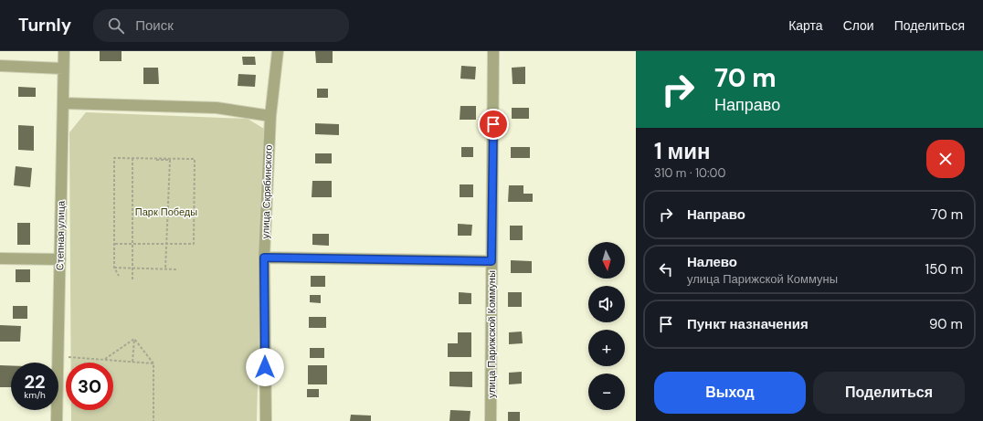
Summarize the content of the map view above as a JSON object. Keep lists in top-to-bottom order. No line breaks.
{"streets":{"street":["улица Скрябинского","Степная улица","улица Парижской Коммуны"]},"parks":["Парк Победы"],"north":"bottom","page":{"header":"Turnly","search":"Поиск","nav":["Карта","Слои","Поделиться"],"turn":["70 m","Направо"],"heading":["1 мин","310 m · 10:00"],"list":[{"name":"Направо","value":"70 m"},{"name":"Налево","note":"улица Парижской Коммуны","value":"150 m"},{"name":"Пункт назначения","value":"90 m"}],"map_buttons":["+","−"],"speed":"22 km/h","limit":"30","buttons":["Выход","Поделиться"]}}
